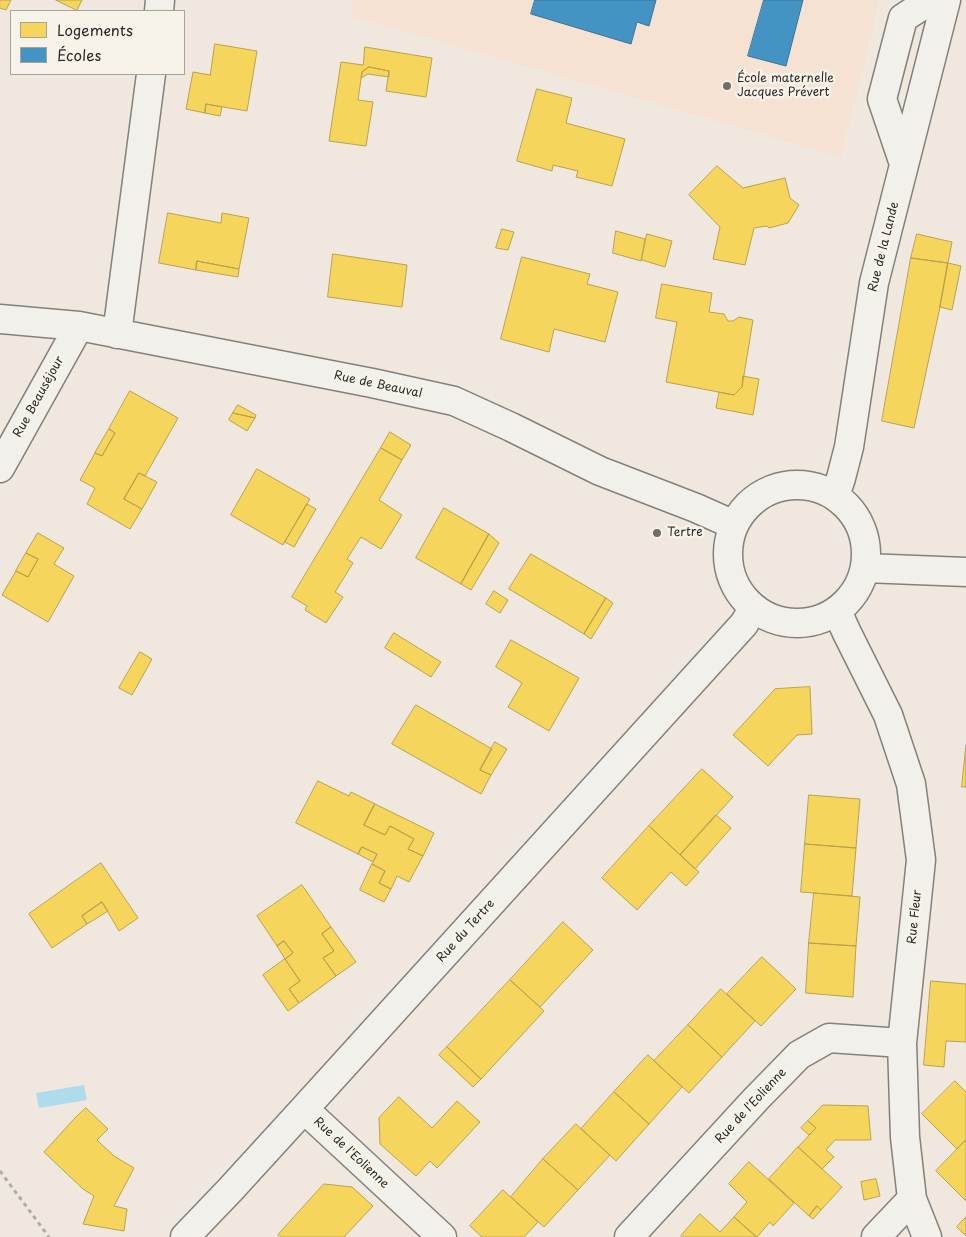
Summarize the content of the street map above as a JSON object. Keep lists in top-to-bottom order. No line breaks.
{"streets":{"street":["Rue de la Lande","Rue de Beauval","Rue Beauséjour","Rue Fleur","Rue du Tertre","Rue de l'Eolienne"]},"crossings":[["Rue de la Lande","Rue de Beauval"],["Rue de la Lande","Rue Fleur"],["Rue de la Lande","Rue du Tertre"],["Rue de Beauval","Rue Beauséjour"],["Rue de Beauval","Rue Fleur"],["Rue de Beauval","Rue du Tertre"],["Rue Fleur","Rue du Tertre"],["Rue Fleur","Rue de l'Eolienne"],["Rue du Tertre","Rue de l'Eolienne"]],"places":["École maternelle Jacques Prévert","Tertre"],"legend":["Logements","Écoles"]}
